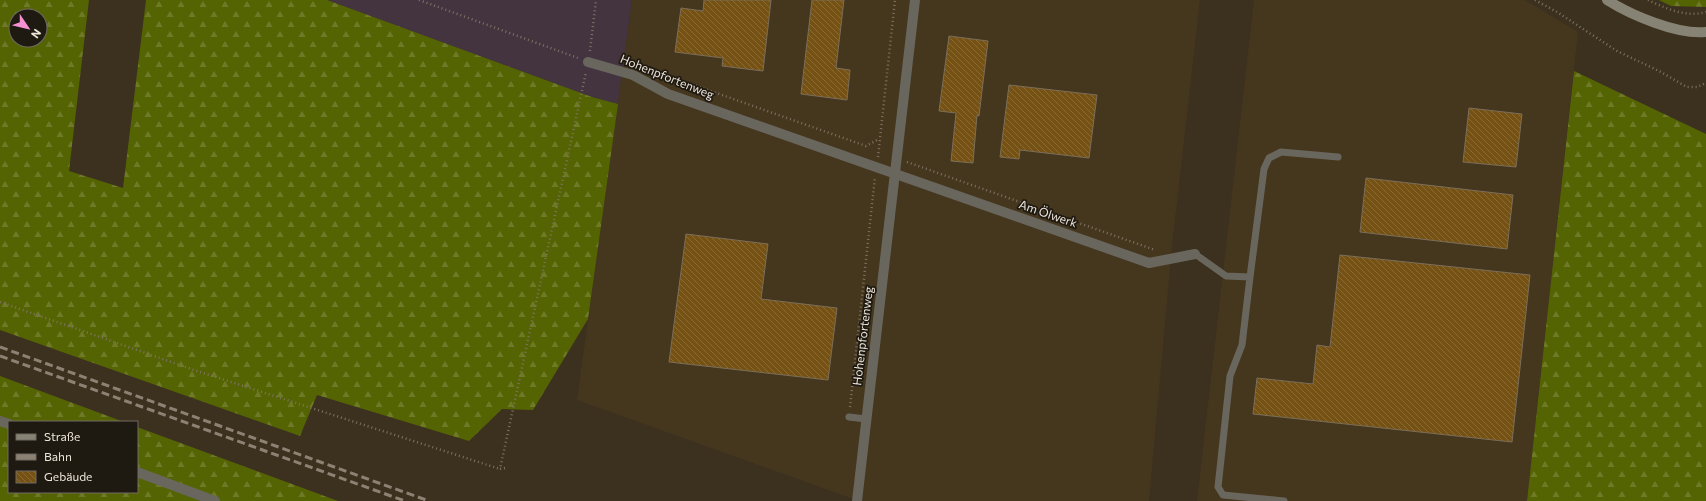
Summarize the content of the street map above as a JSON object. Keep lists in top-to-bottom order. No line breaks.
{"streets":{"street":["Hohenpfortenweg","Am Ölwerk"]},"crossings":[["Hohenpfortenweg","Am Ölwerk"]],"legend":["Straße","Bahn","Gebäude"],"north":"bottom right"}
